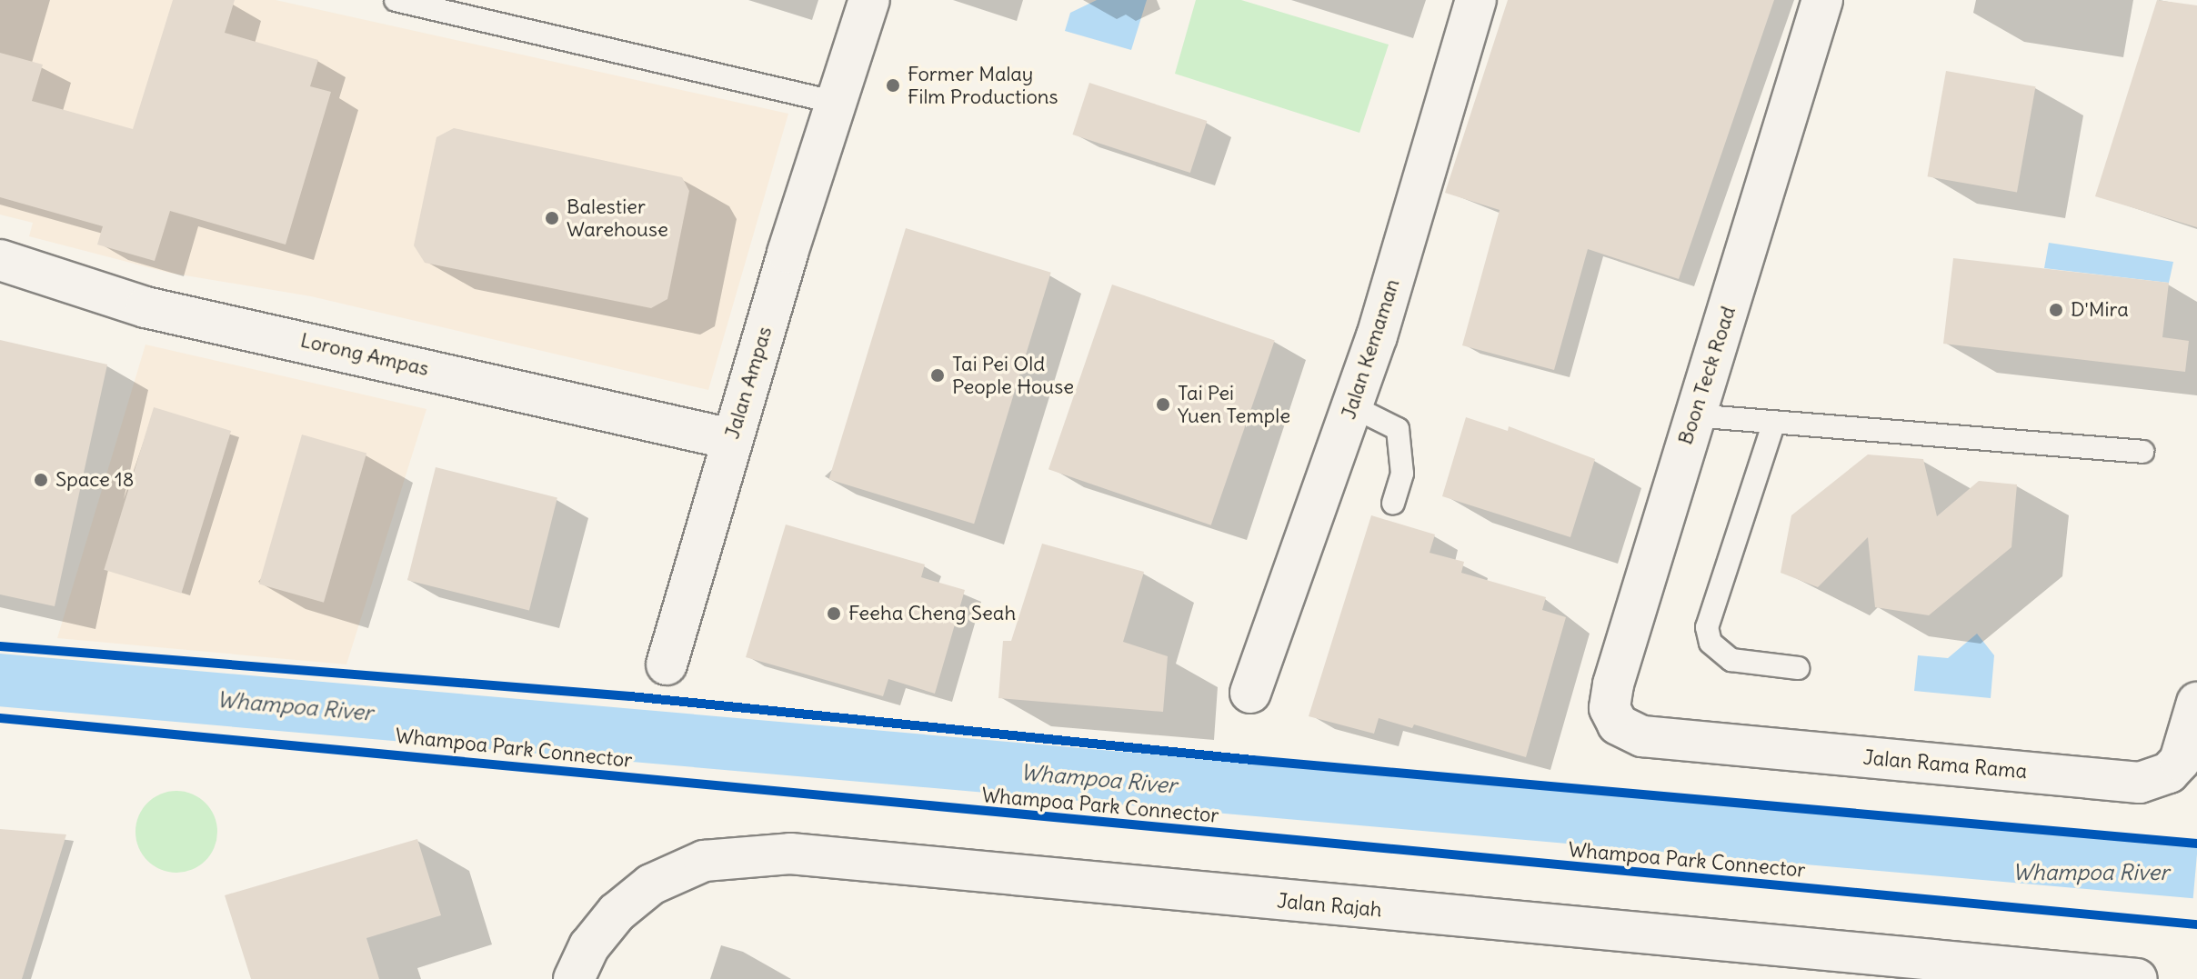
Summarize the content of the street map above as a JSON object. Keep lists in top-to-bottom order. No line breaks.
{"streets":{"street":["Jalan Kemaman","Lorong Ampas","Boon Teck Road","Jalan Ampas","Jalan Rama Rama","Jalan Rajah"],"cycle path":["Whampoa Park Connector"]},"crossings":[["Lorong Ampas","Jalan Ampas"],["Boon Teck Road","Jalan Rama Rama"]],"water":["Whampoa River"],"places":["Former Malay Film Productions","Balestier Warehouse","D'Mira","Tai Pei Old People House","Tai Pei Yuen Temple","Space 18","Feeha Cheng Seah"]}
